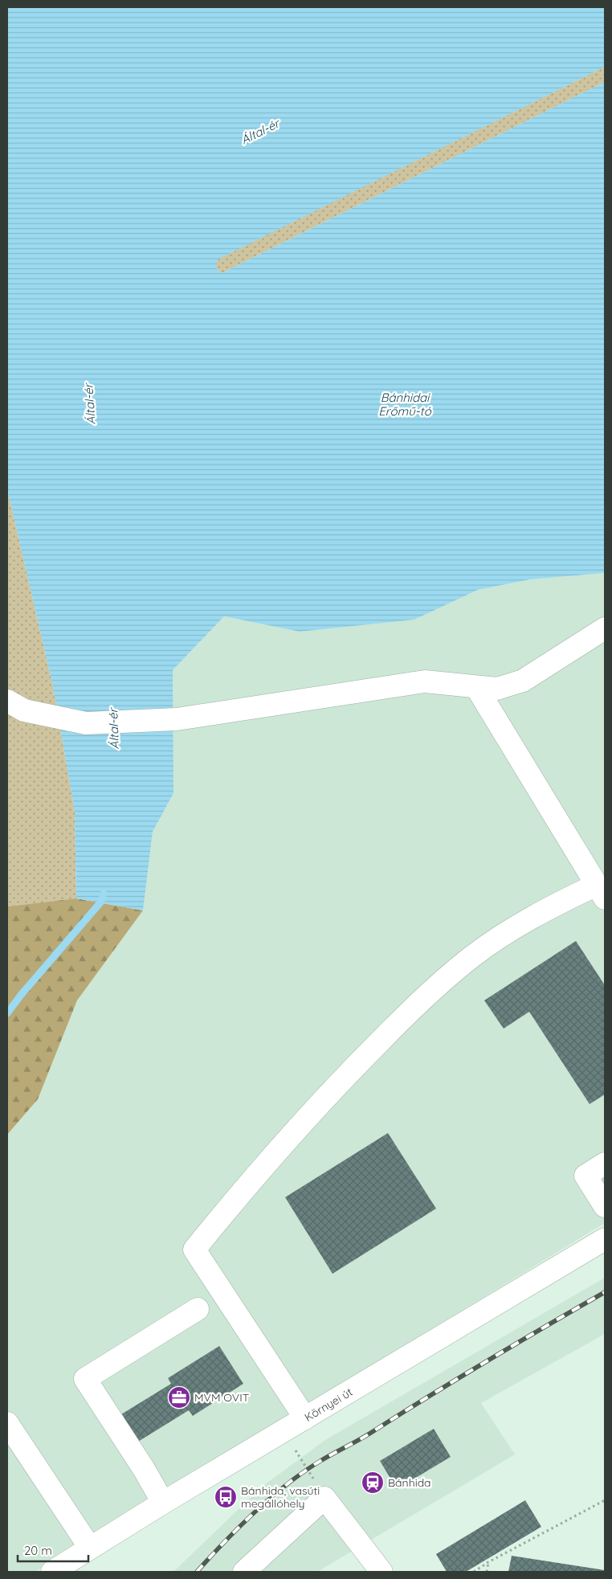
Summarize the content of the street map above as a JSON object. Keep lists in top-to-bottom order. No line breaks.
{"streets":{"street":["Környei út"]},"water":["Által-ér","Bánhidai Erőmű-tó"],"places":{"office":["MVM OVIT"],"station":["Bánhida"],"bus stop":["Bánhida, vasúti megállóhely"]},"scale_bar":"20 m"}
